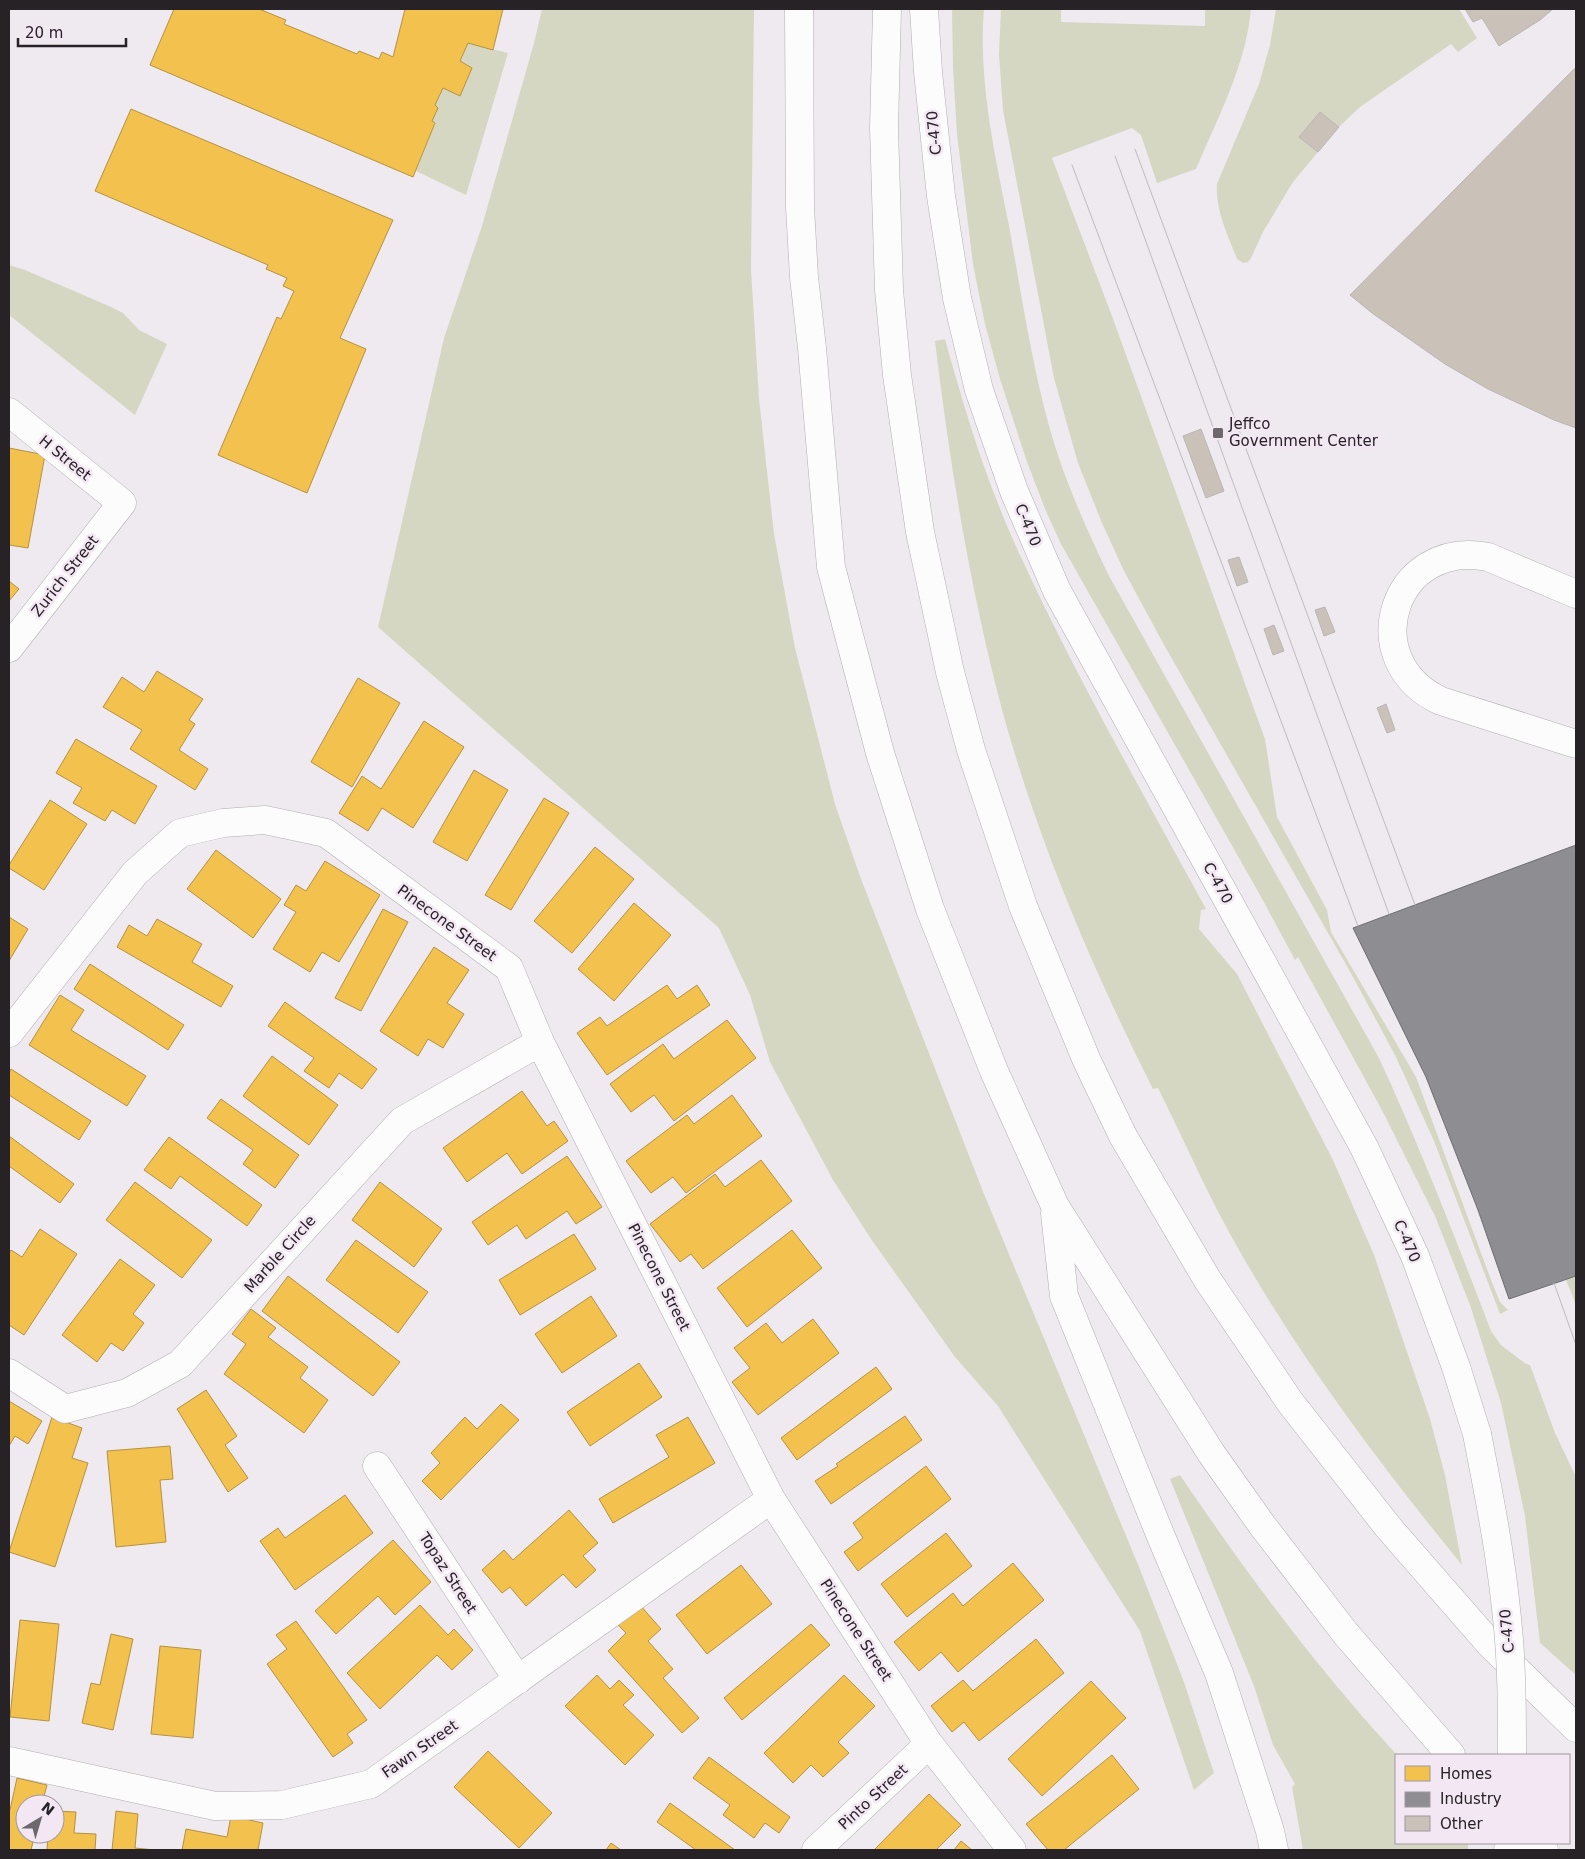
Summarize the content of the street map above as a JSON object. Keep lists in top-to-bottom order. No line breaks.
{"streets":{"main road":["C-470","H Street","Zurich Street","Pinecone Street","Marble Circle","Topaz Street","Fawn Street","Pinto Street"]},"crossings":[["H Street","Zurich Street"],["Pinecone Street","Marble Circle"],["Pinecone Street","Fawn Street"],["Pinecone Street","Pinto Street"],["Topaz Street","Fawn Street"]],"places":{"transit":["Jeffco Government Center"]},"legend":["Homes","Industry","Other"],"scale_bar":"20 m","north":"top right"}
